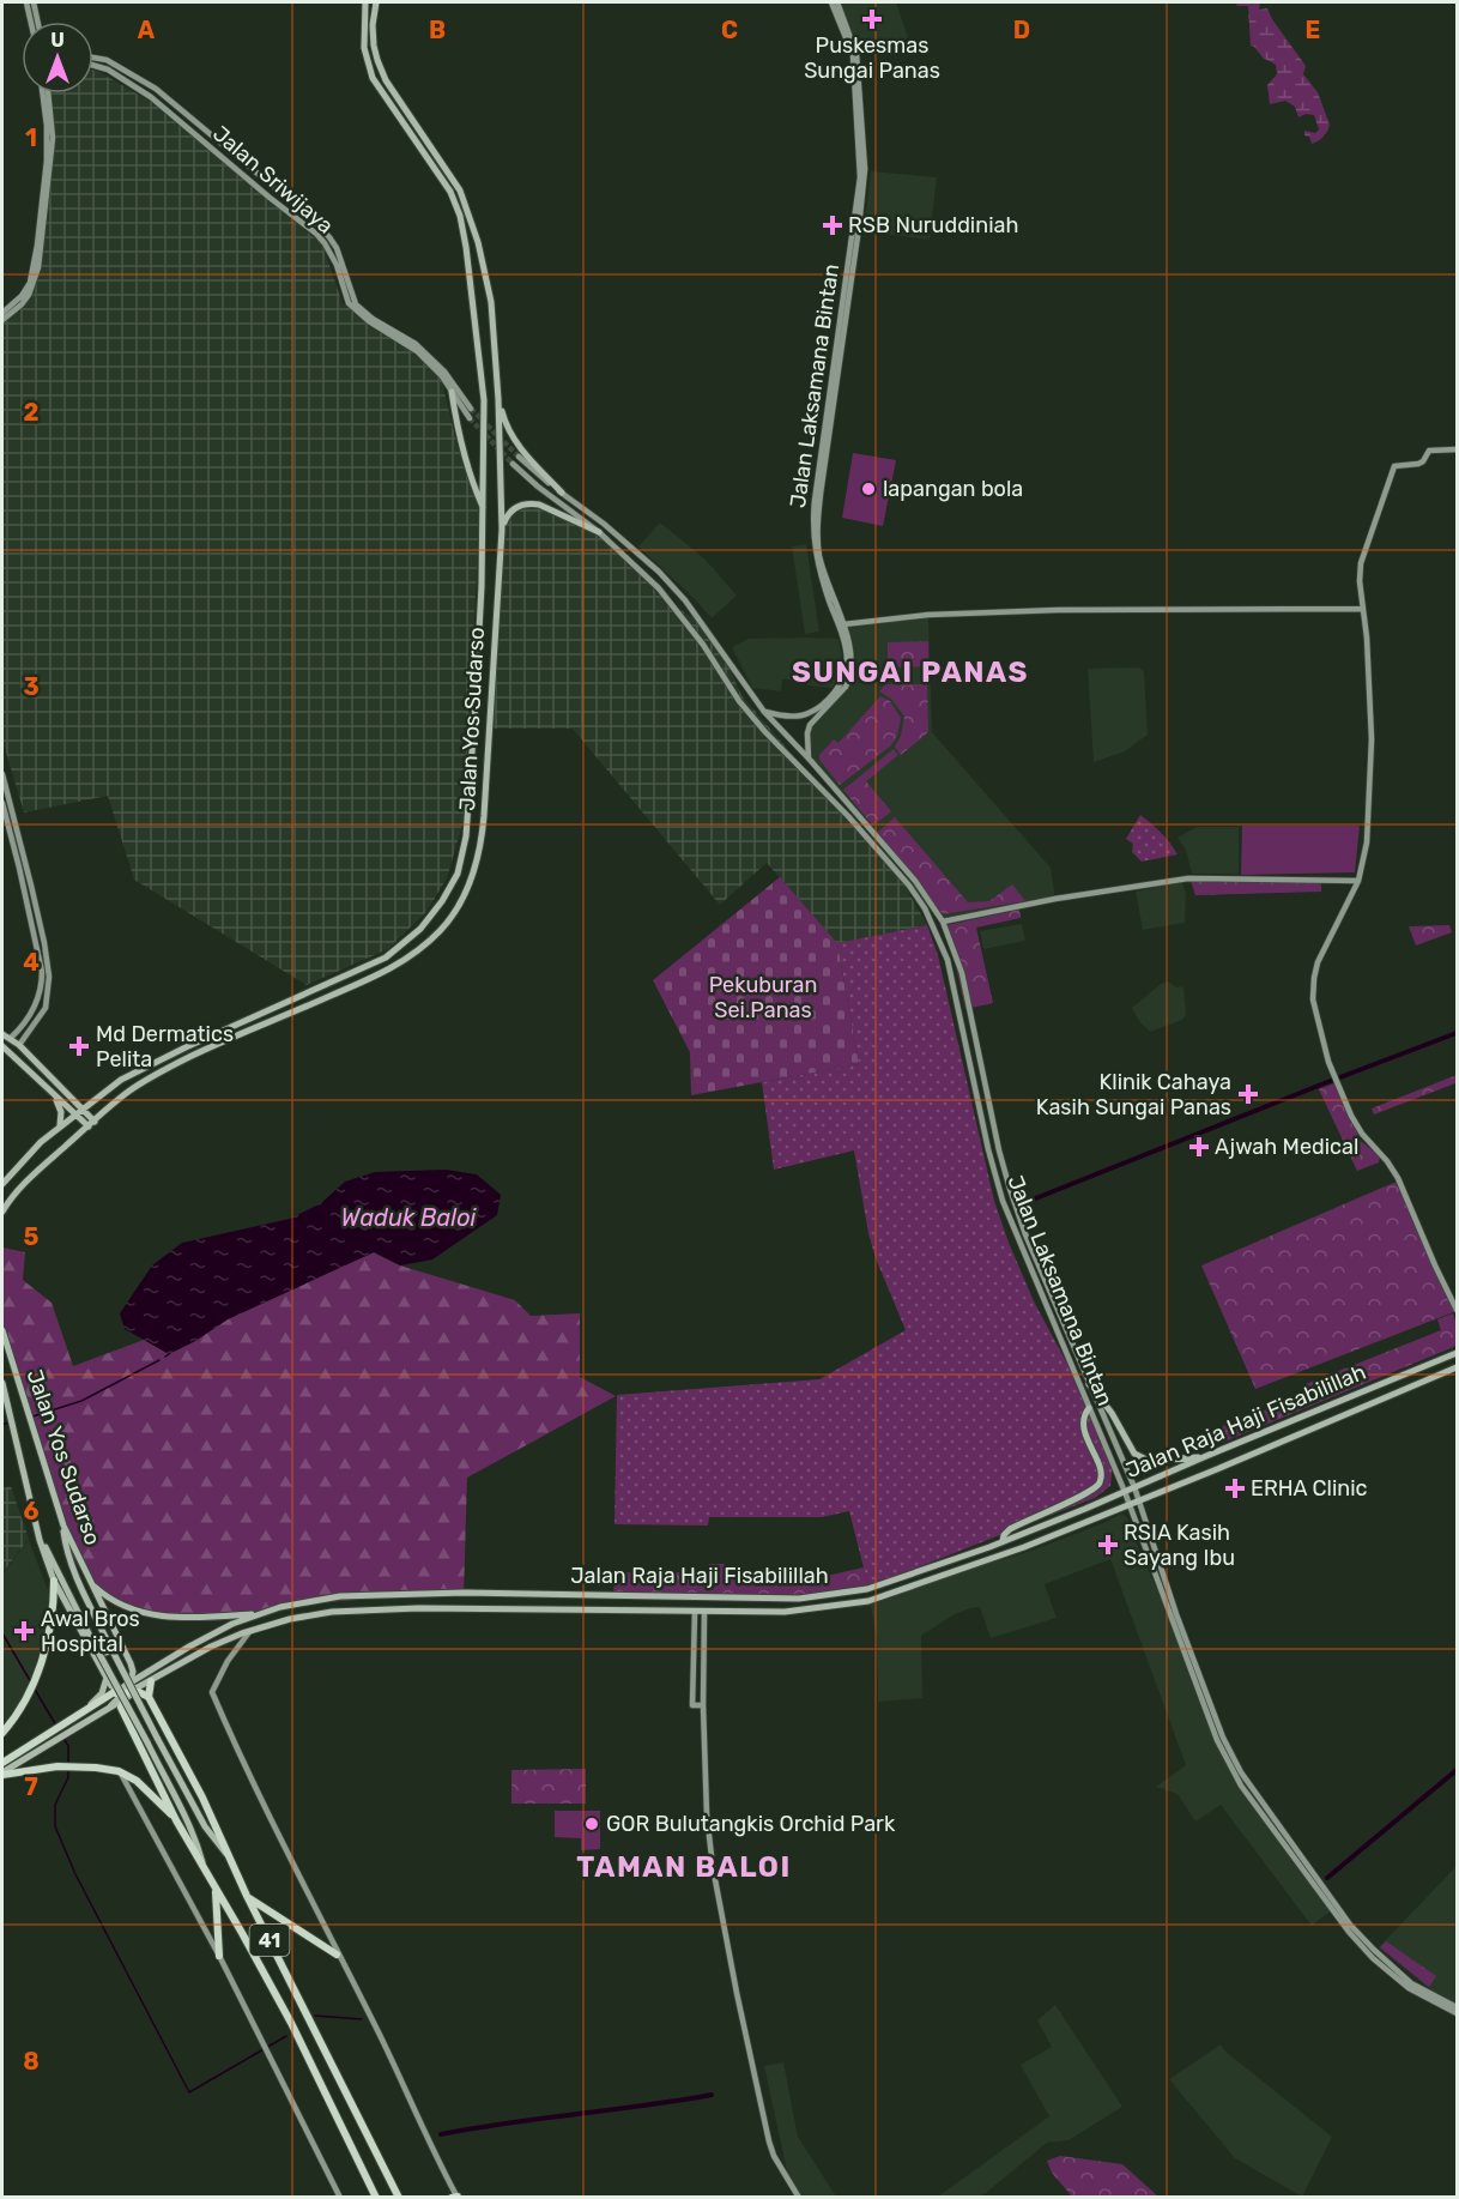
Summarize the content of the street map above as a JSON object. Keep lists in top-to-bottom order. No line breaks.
{"streets":{"highway":["41"],"main road":["Jalan Sriwijaya","Jalan Laksamana Bintan","Jalan Yos Sudarso","Jalan Raja Haji Fisabilillah"]},"crossings":[["Jalan Laksamana Bintan","Jalan Raja Haji Fisabilillah"],["Jalan Yos Sudarso","Jalan Raja Haji Fisabilillah"],["Jalan Yos Sudarso","41"],["Jalan Raja Haji Fisabilillah","41"]],"districts":["SUNGAI PANAS","TAMAN BALOI"],"water":["Waduk Baloi"],"parks":["Pekuburan Sei.Panas"],"places":{"health":["Puskesmas Sungai Panas","RSB Nuruddiniah","Md Dermatics Pelita","Klinik Cahaya Kasih Sungai Panas","Ajwah Medical","ERHA Clinic","RSIA Kasih Sayang Ibu","Awal Bros Hospital"],"other":["lapangan bola","GOR Bulutangkis Orchid Park"]},"north":"top","grid":{"columns":["A","B","C","D","E"],"rows":["1","2","3","4","5","6","7","8"]}}
